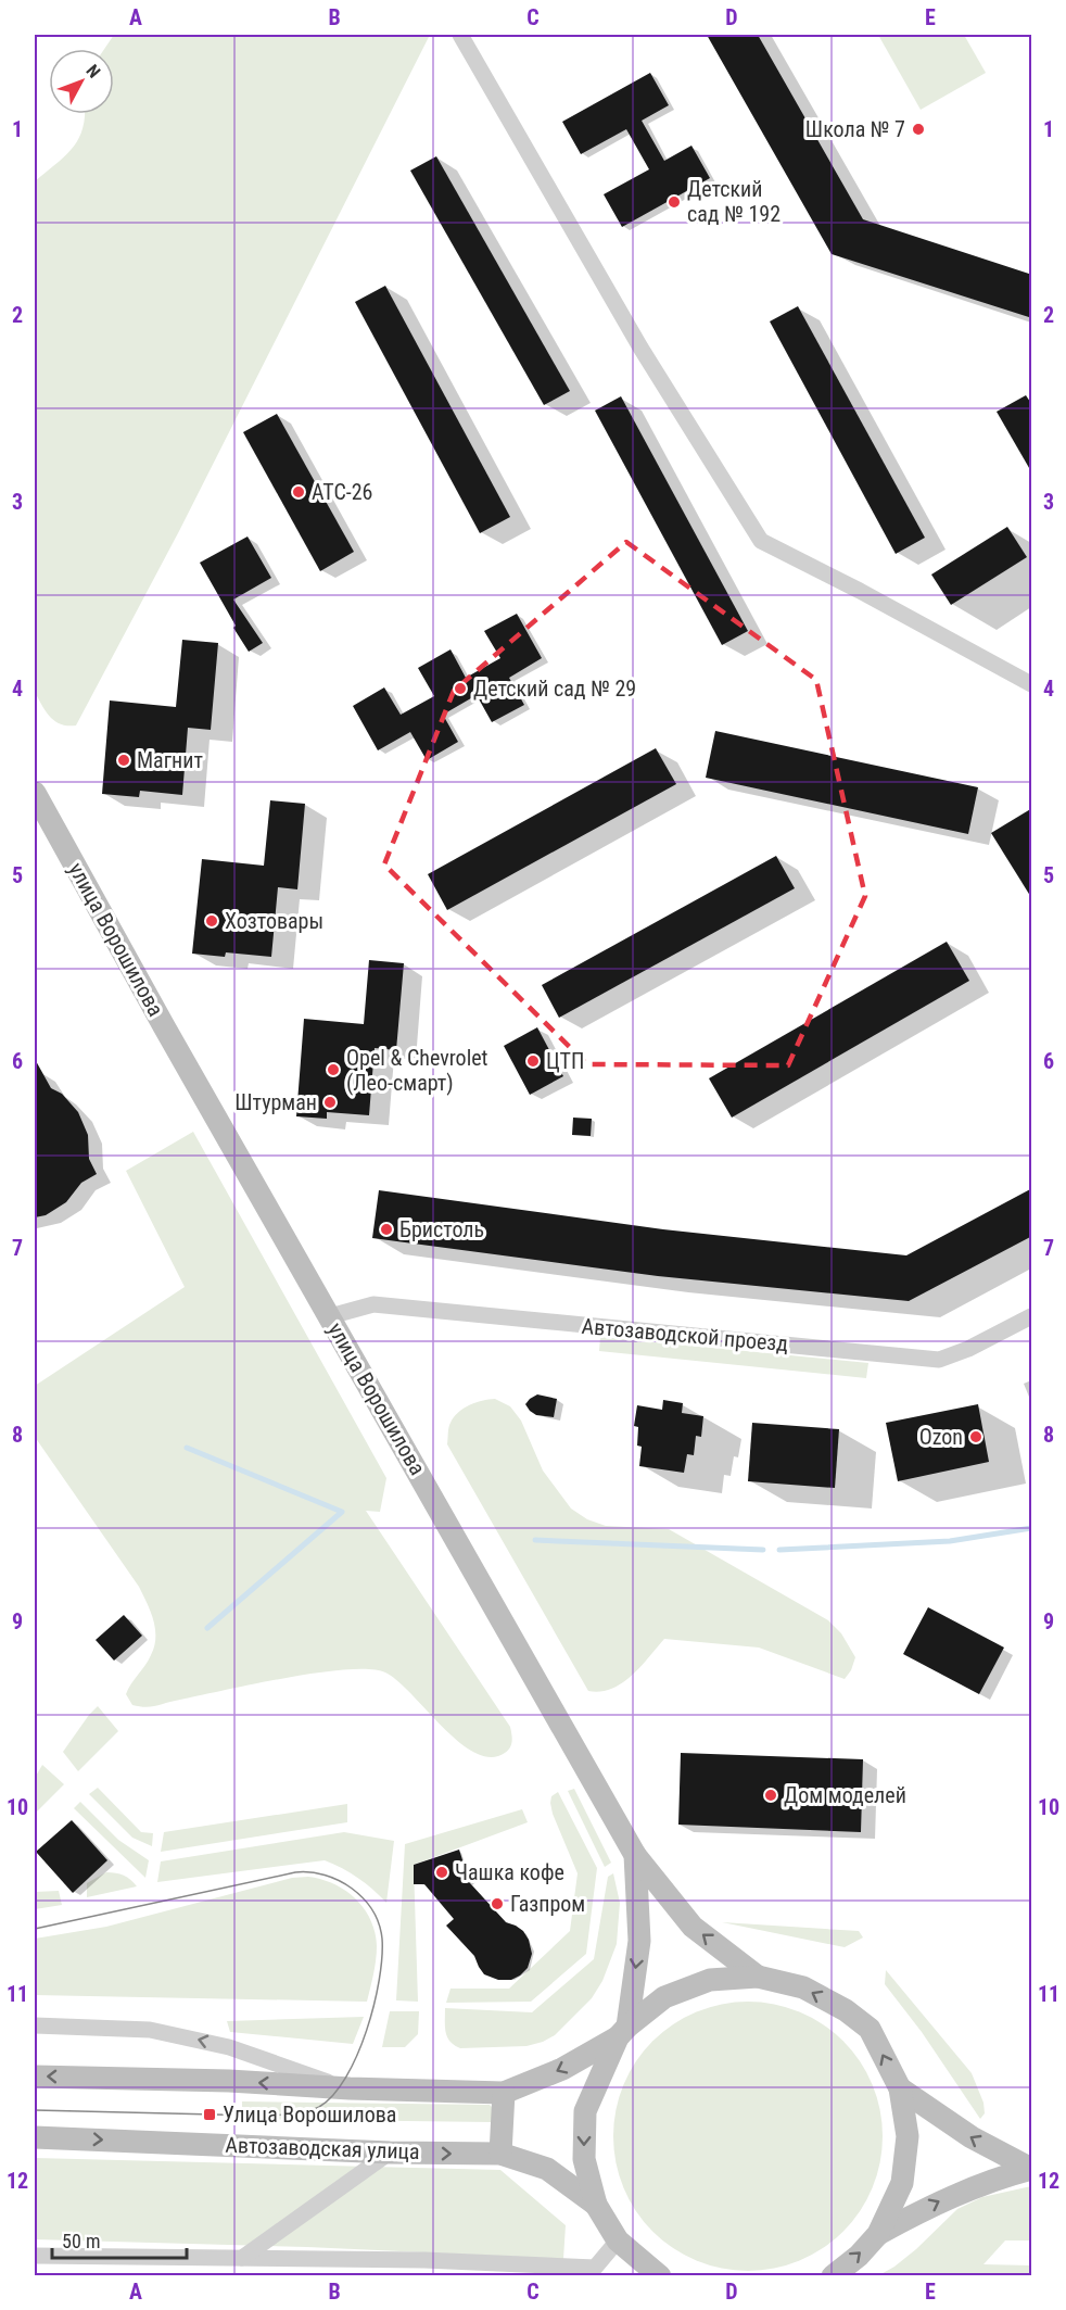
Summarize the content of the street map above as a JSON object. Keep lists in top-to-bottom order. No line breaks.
{"streets":{"main road":["улица Ворошилова","Автозаводская улица"],"street":["Автозаводской проезд"]},"crossings":[["улица Ворошилова","Автозаводской проезд"]],"places":{"other":["Школа № 7","Детский сад № 192","АТС-26","Детский сад № 29","Магнит","Хозтовары","ЦТП","Opel & Chevrolet (Лео-смарт)","Штурман","Бристоль","Ozon","Дом моделей","Чашка кофе","Газпром"],"transit":["Улица Ворошилова"]},"scale_bar":"50 m","north":"top right","grid":{"columns":["A","B","C","D","E"],"rows":["1","2","3","4","5","6","7","8","9","10","11","12"]}}
